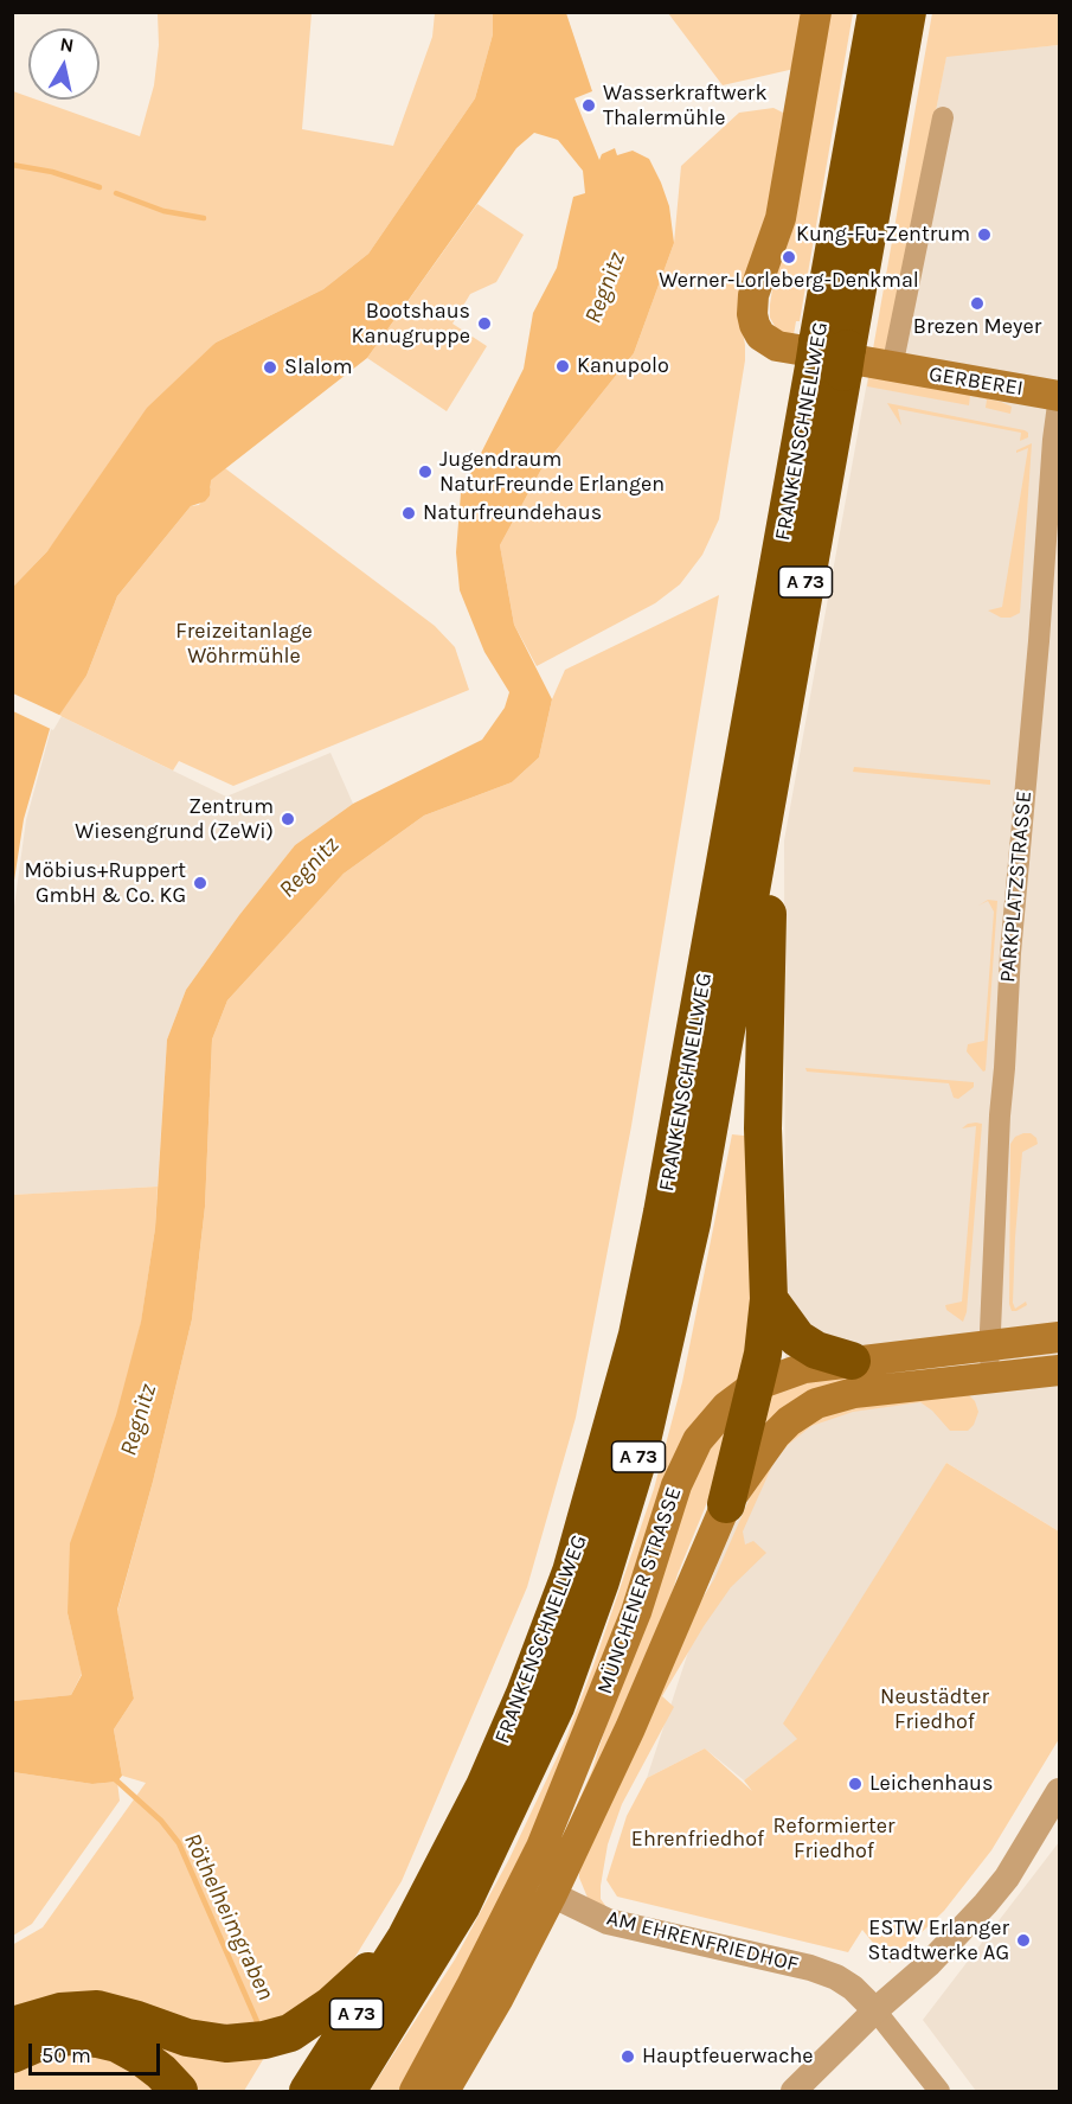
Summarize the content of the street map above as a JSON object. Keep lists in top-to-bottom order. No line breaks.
{"streets":{"highway":["FRANKENSCHNELLWEG","A 73"],"main road":["GERBEREI","MÜNCHENER STRASSE"],"street":["PARKPLATZSTRASSE","AM EHRENFRIEDHOF"]},"crossings":[["GERBEREI","PARKPLATZSTRASSE"],["PARKPLATZSTRASSE","MÜNCHENER STRASSE"],["MÜNCHENER STRASSE","AM EHRENFRIEDHOF"]],"water":["Regnitz","Röthelheimgraben"],"parks":["Freizeitanlage Wöhrmühle","Neustädter Friedhof","Reformierter Friedhof","Ehrenfriedhof"],"places":["Wasserkraftwerk Thalermühle","Kung-Fu-Zentrum","Werner-Lorleberg-Denkmal","Brezen Meyer","Bootshaus Kanugruppe","Kanupolo","Slalom","Jugendraum NaturFreunde Erlangen","Naturfreundehaus","Zentrum Wiesengrund (ZeWi)","Möbius+Ruppert GmbH & Co. KG","Leichenhaus","ESTW Erlanger Stadtwerke AG","Hauptfeuerwache"],"scale_bar":"50 m","north":"top"}
